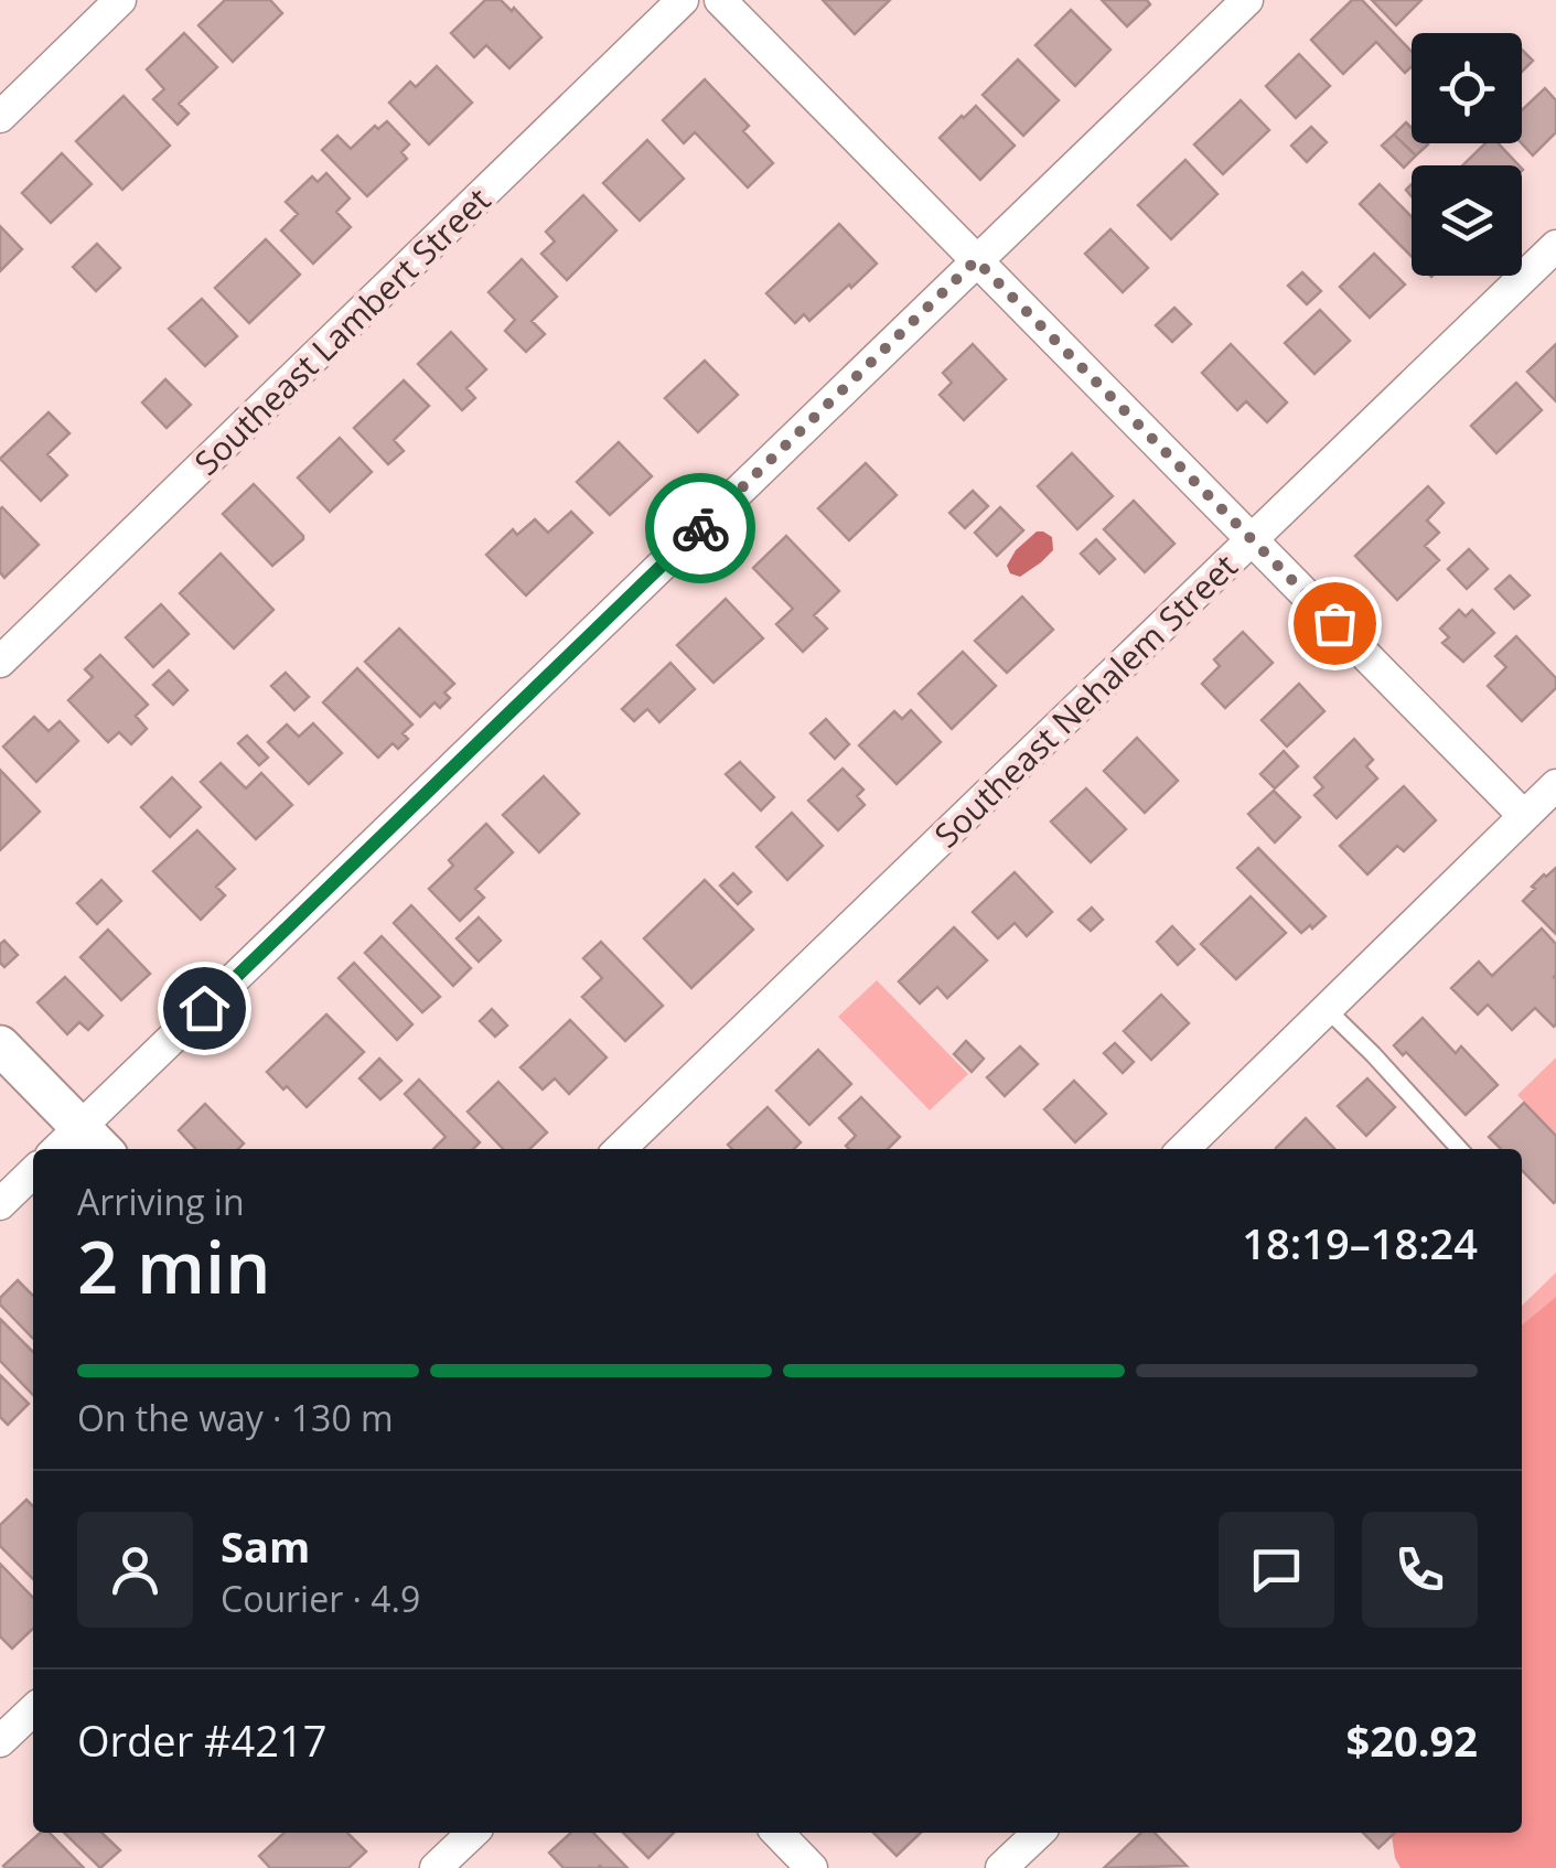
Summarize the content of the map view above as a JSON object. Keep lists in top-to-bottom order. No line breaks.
{"streets":{"street":["Southeast Lambert Street","Southeast Nehalem Street"]},"page":{"heading":["2 min","Arriving in","18:19–18:24"],"panel":["Sam","Courier · 4.9","Order #4217","$20.92"],"bar":"On the way · 130 m"}}
